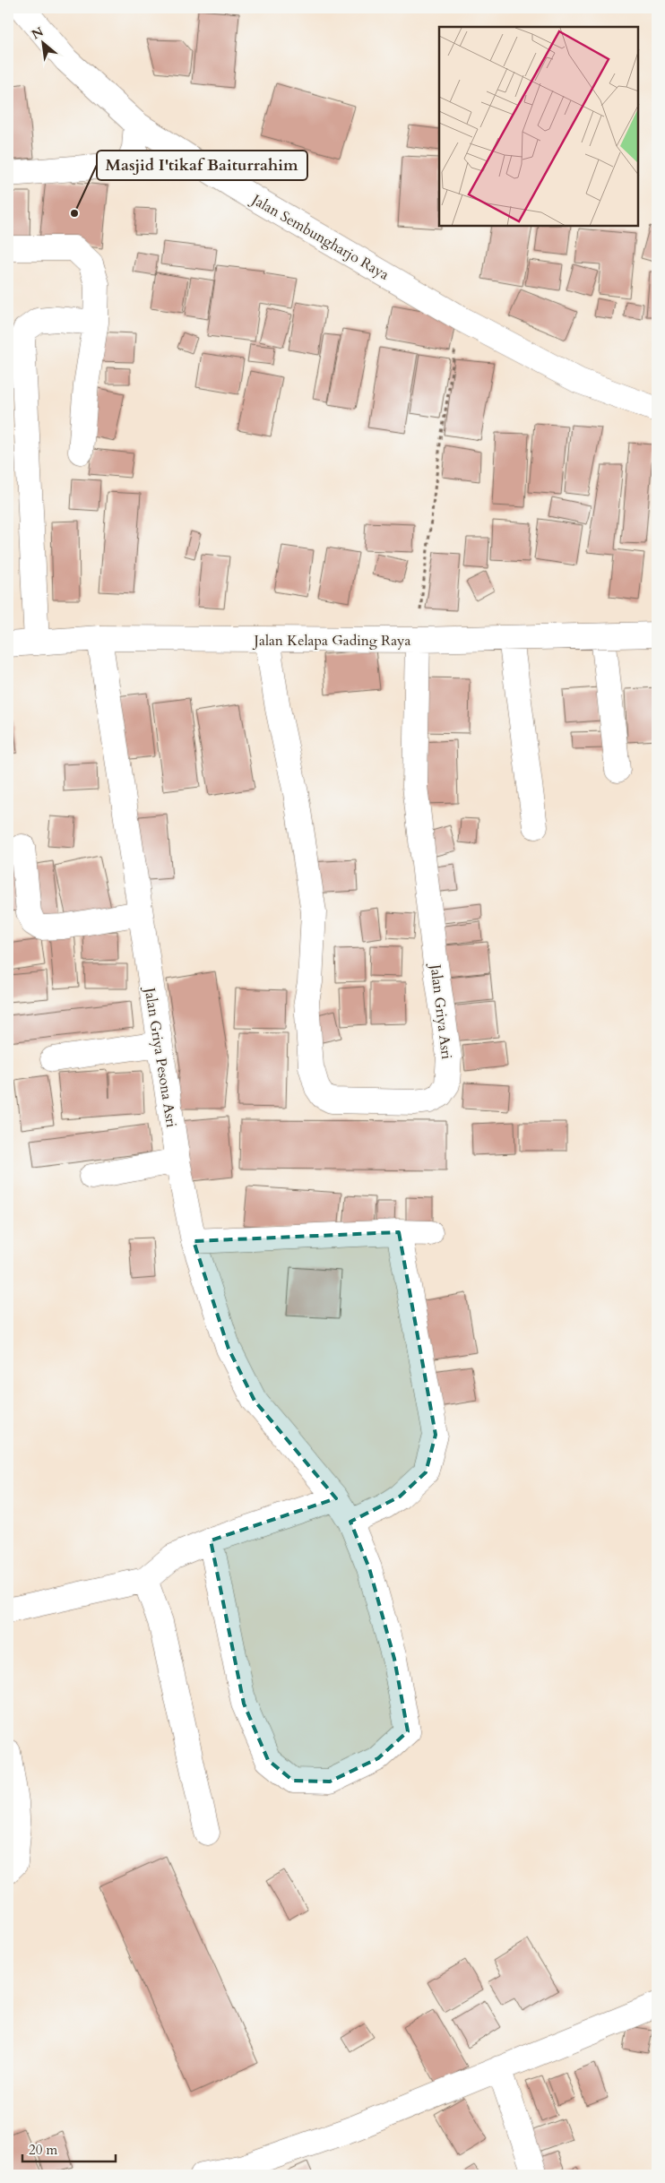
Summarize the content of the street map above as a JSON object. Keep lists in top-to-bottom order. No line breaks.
{"streets":{"street":["Jalan Sembungharjo Raya","Jalan Kelapa Gading Raya","Jalan Griya Asri","Jalan Griya Pesona Asri"]},"crossings":[["Jalan Kelapa Gading Raya","Jalan Griya Asri"],["Jalan Kelapa Gading Raya","Jalan Griya Pesona Asri"]],"places":["Masjid I'tikaf Baiturrahim"],"scale_bar":"20 m","north":"top left"}
